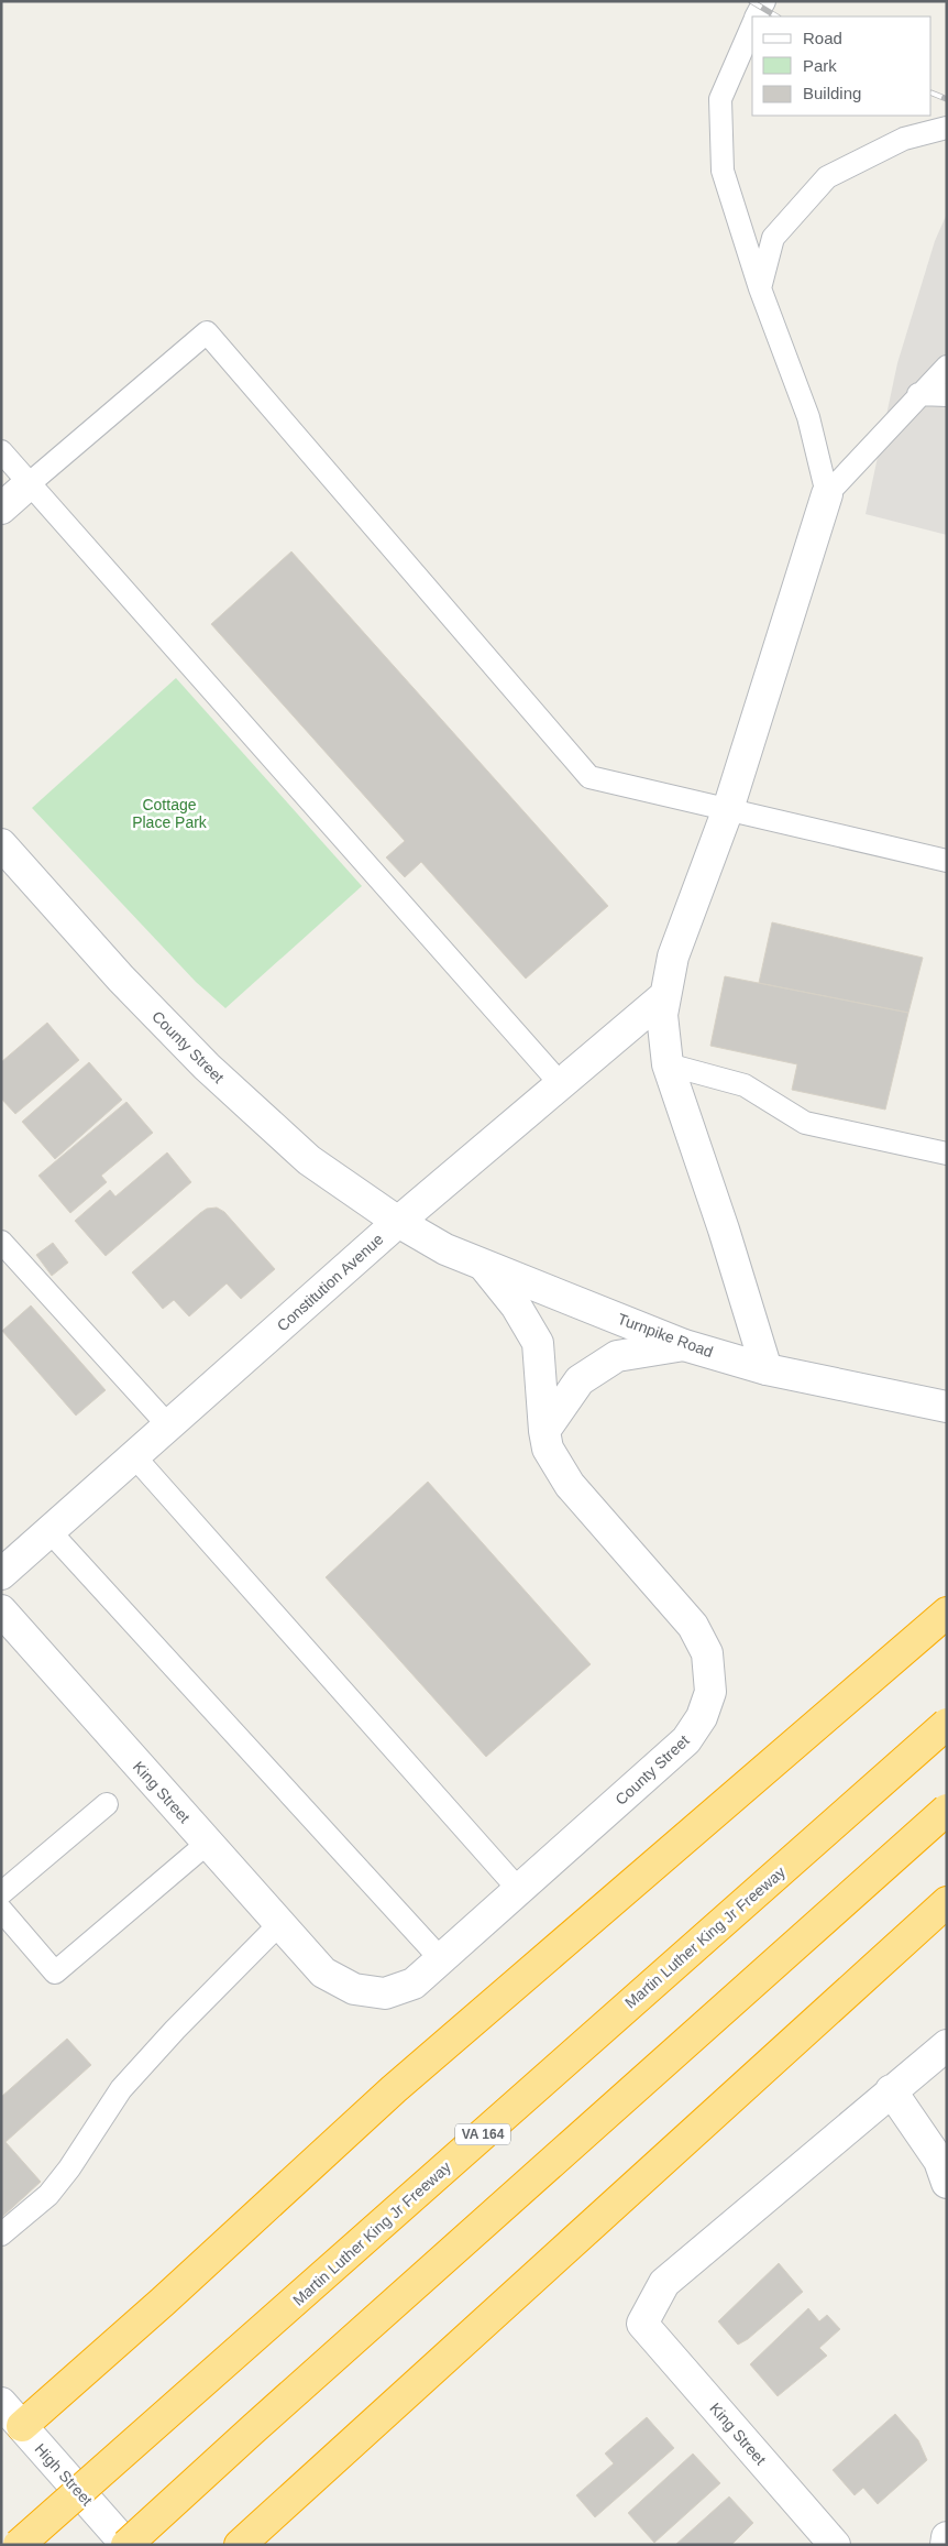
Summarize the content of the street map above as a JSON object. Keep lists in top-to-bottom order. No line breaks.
{"streets":{"highway":["Martin Luther King Jr Freeway","VA 164"],"street":["County Street","Constitution Avenue","Turnpike Road","King Street","High Street"]},"crossings":[["County Street","Constitution Avenue"],["County Street","Turnpike Road"],["County Street","King Street"],["Constitution Avenue","Turnpike Road"]],"parks":["Cottage Place Park"],"legend":["Road","Park","Building"]}
